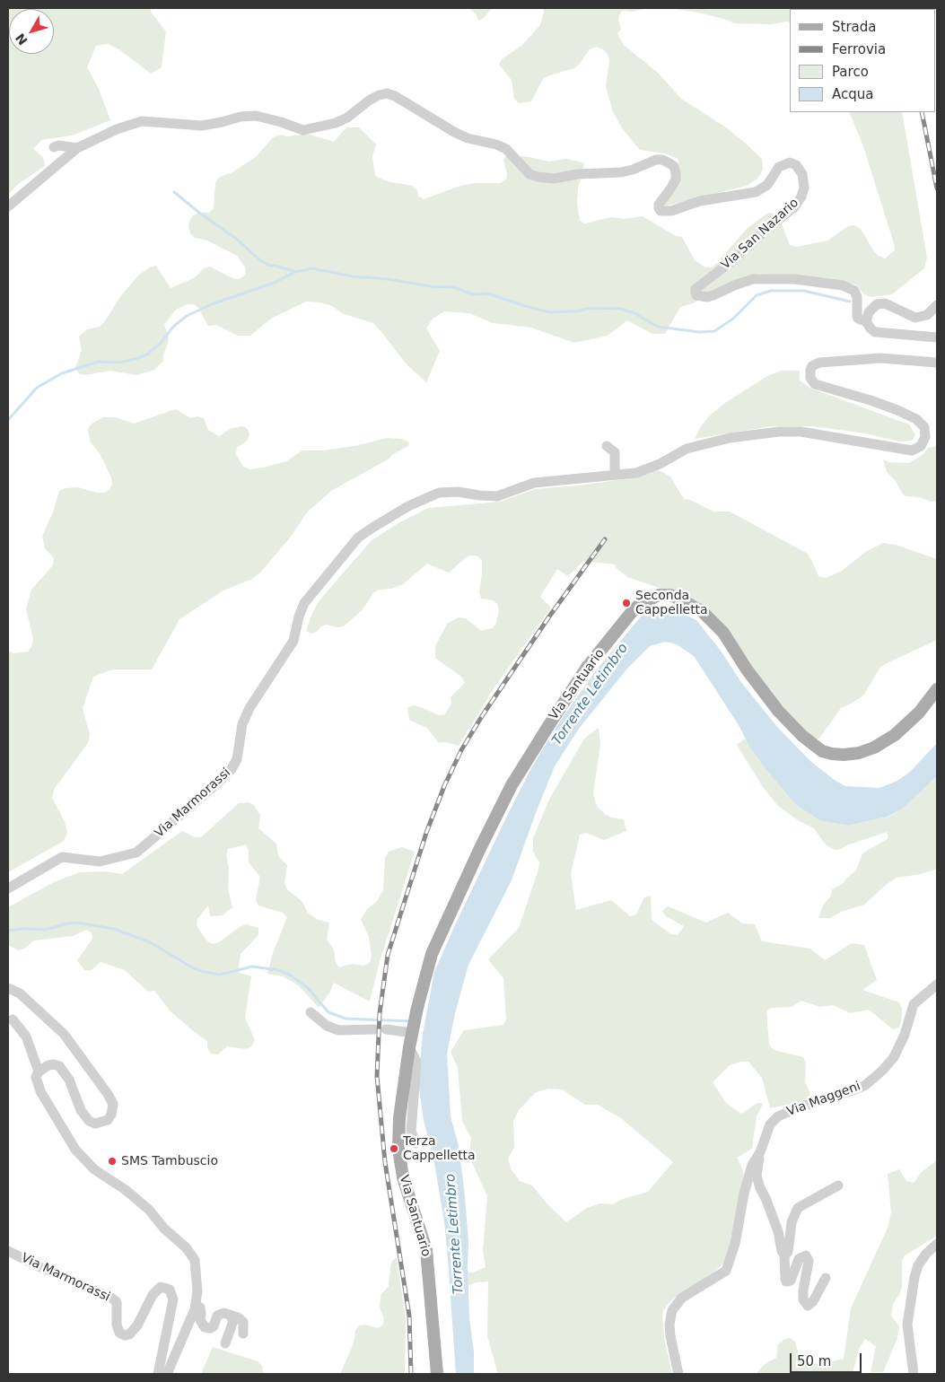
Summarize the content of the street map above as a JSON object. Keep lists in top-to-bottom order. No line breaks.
{"streets":{"main road":["Via Santuario"],"street":["Via San Nazario","Via Marmorassi","Via Maggeni"]},"water":["Torrente Letimbro"],"places":["Seconda Cappelletta","Terza Cappelletta","SMS Tambuscio"],"legend":["Strada","Ferrovia","Parco","Acqua"],"scale_bar":"50 m","north":"bottom left"}
